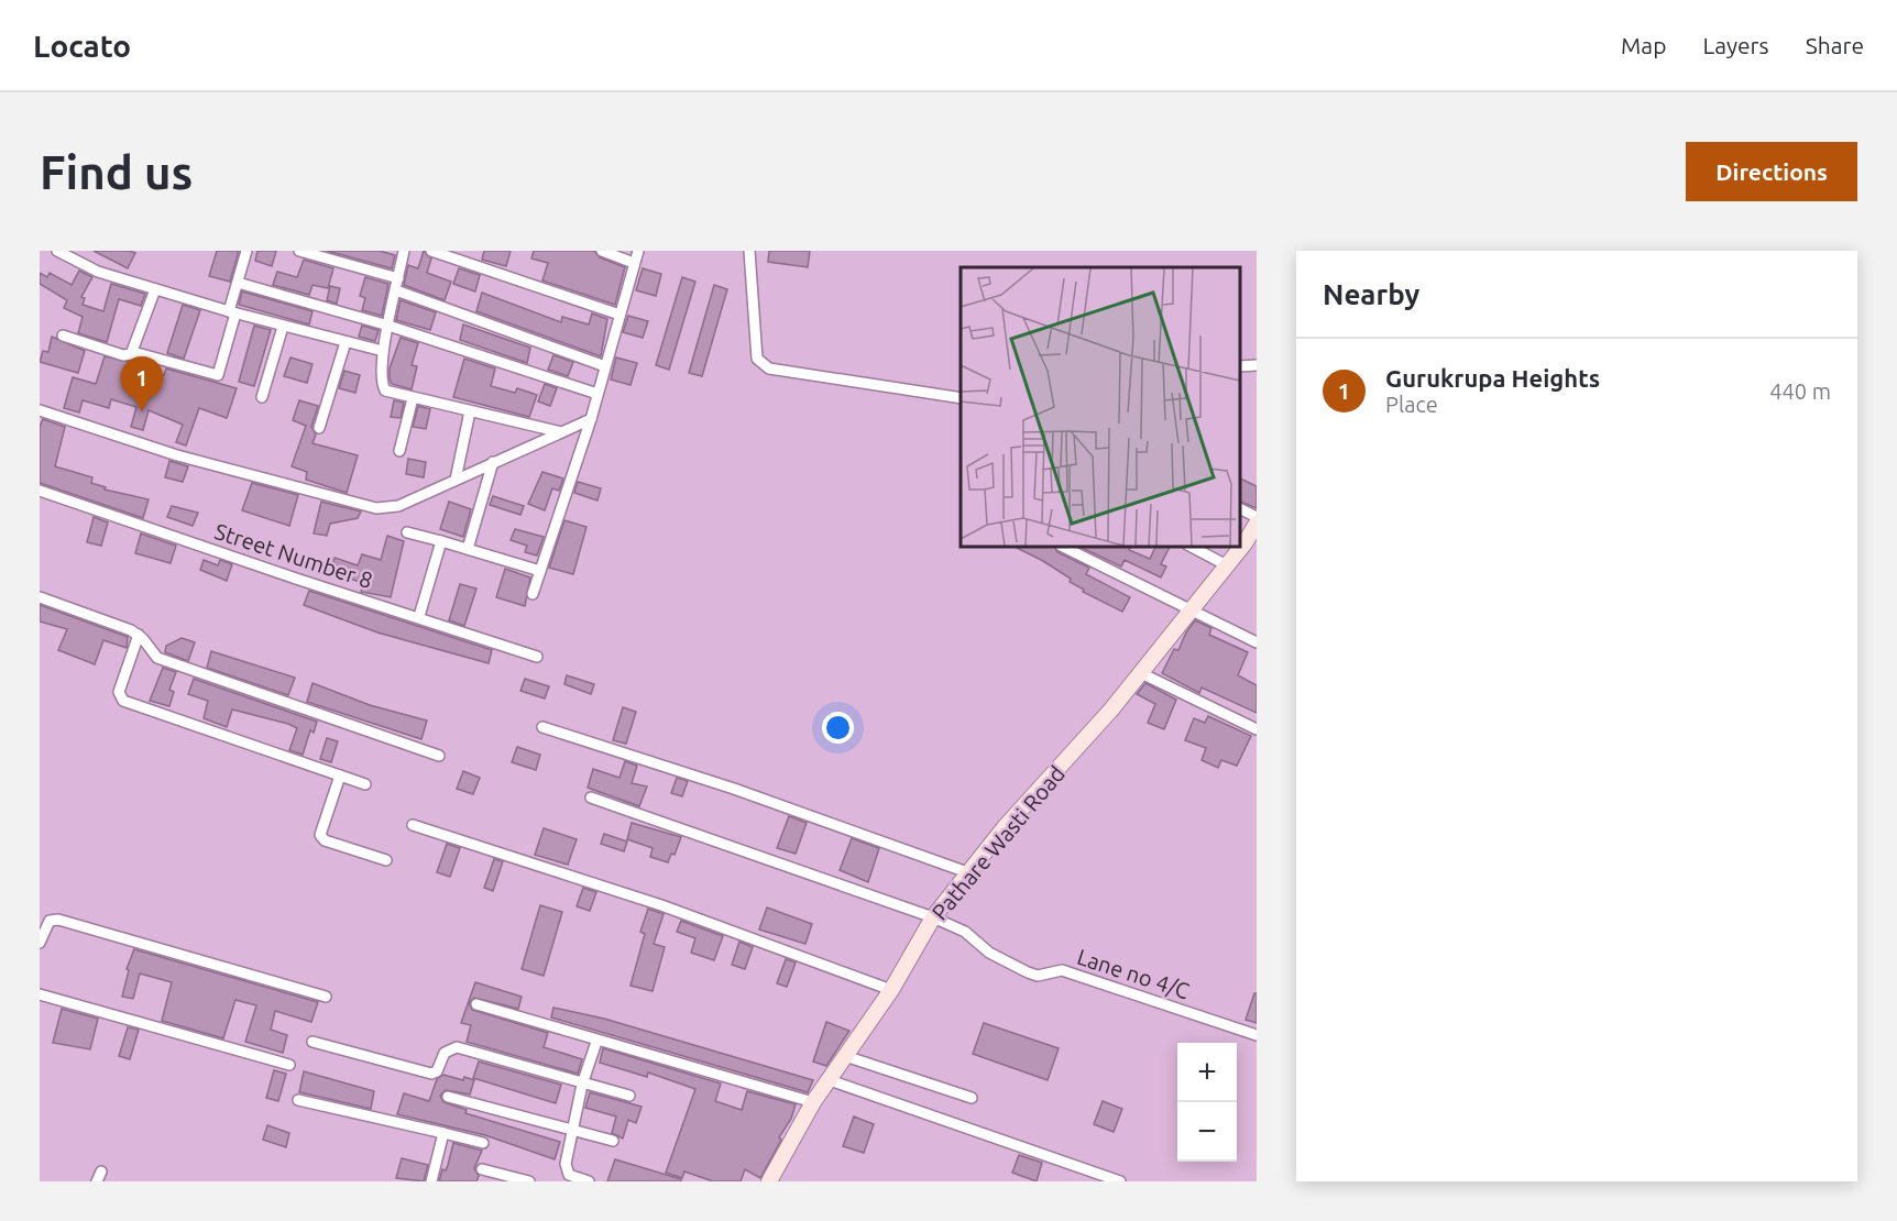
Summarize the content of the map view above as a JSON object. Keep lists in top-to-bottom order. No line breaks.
{"streets":{"street":["Street Number 8","Pathare Wasti Road","Lane no 4/C"]},"crossings":[["Pathare Wasti Road","Lane no 4/C"]],"page":{"header":"Locato","nav":["Map","Layers","Share"],"buttons":"Directions","title":"Find us","heading":"Nearby","list":[{"mark":"1","name":"Gurukrupa Heights","note":"Place","value":"440 m"}],"pins":"1","map_buttons":["+","−"]}}
